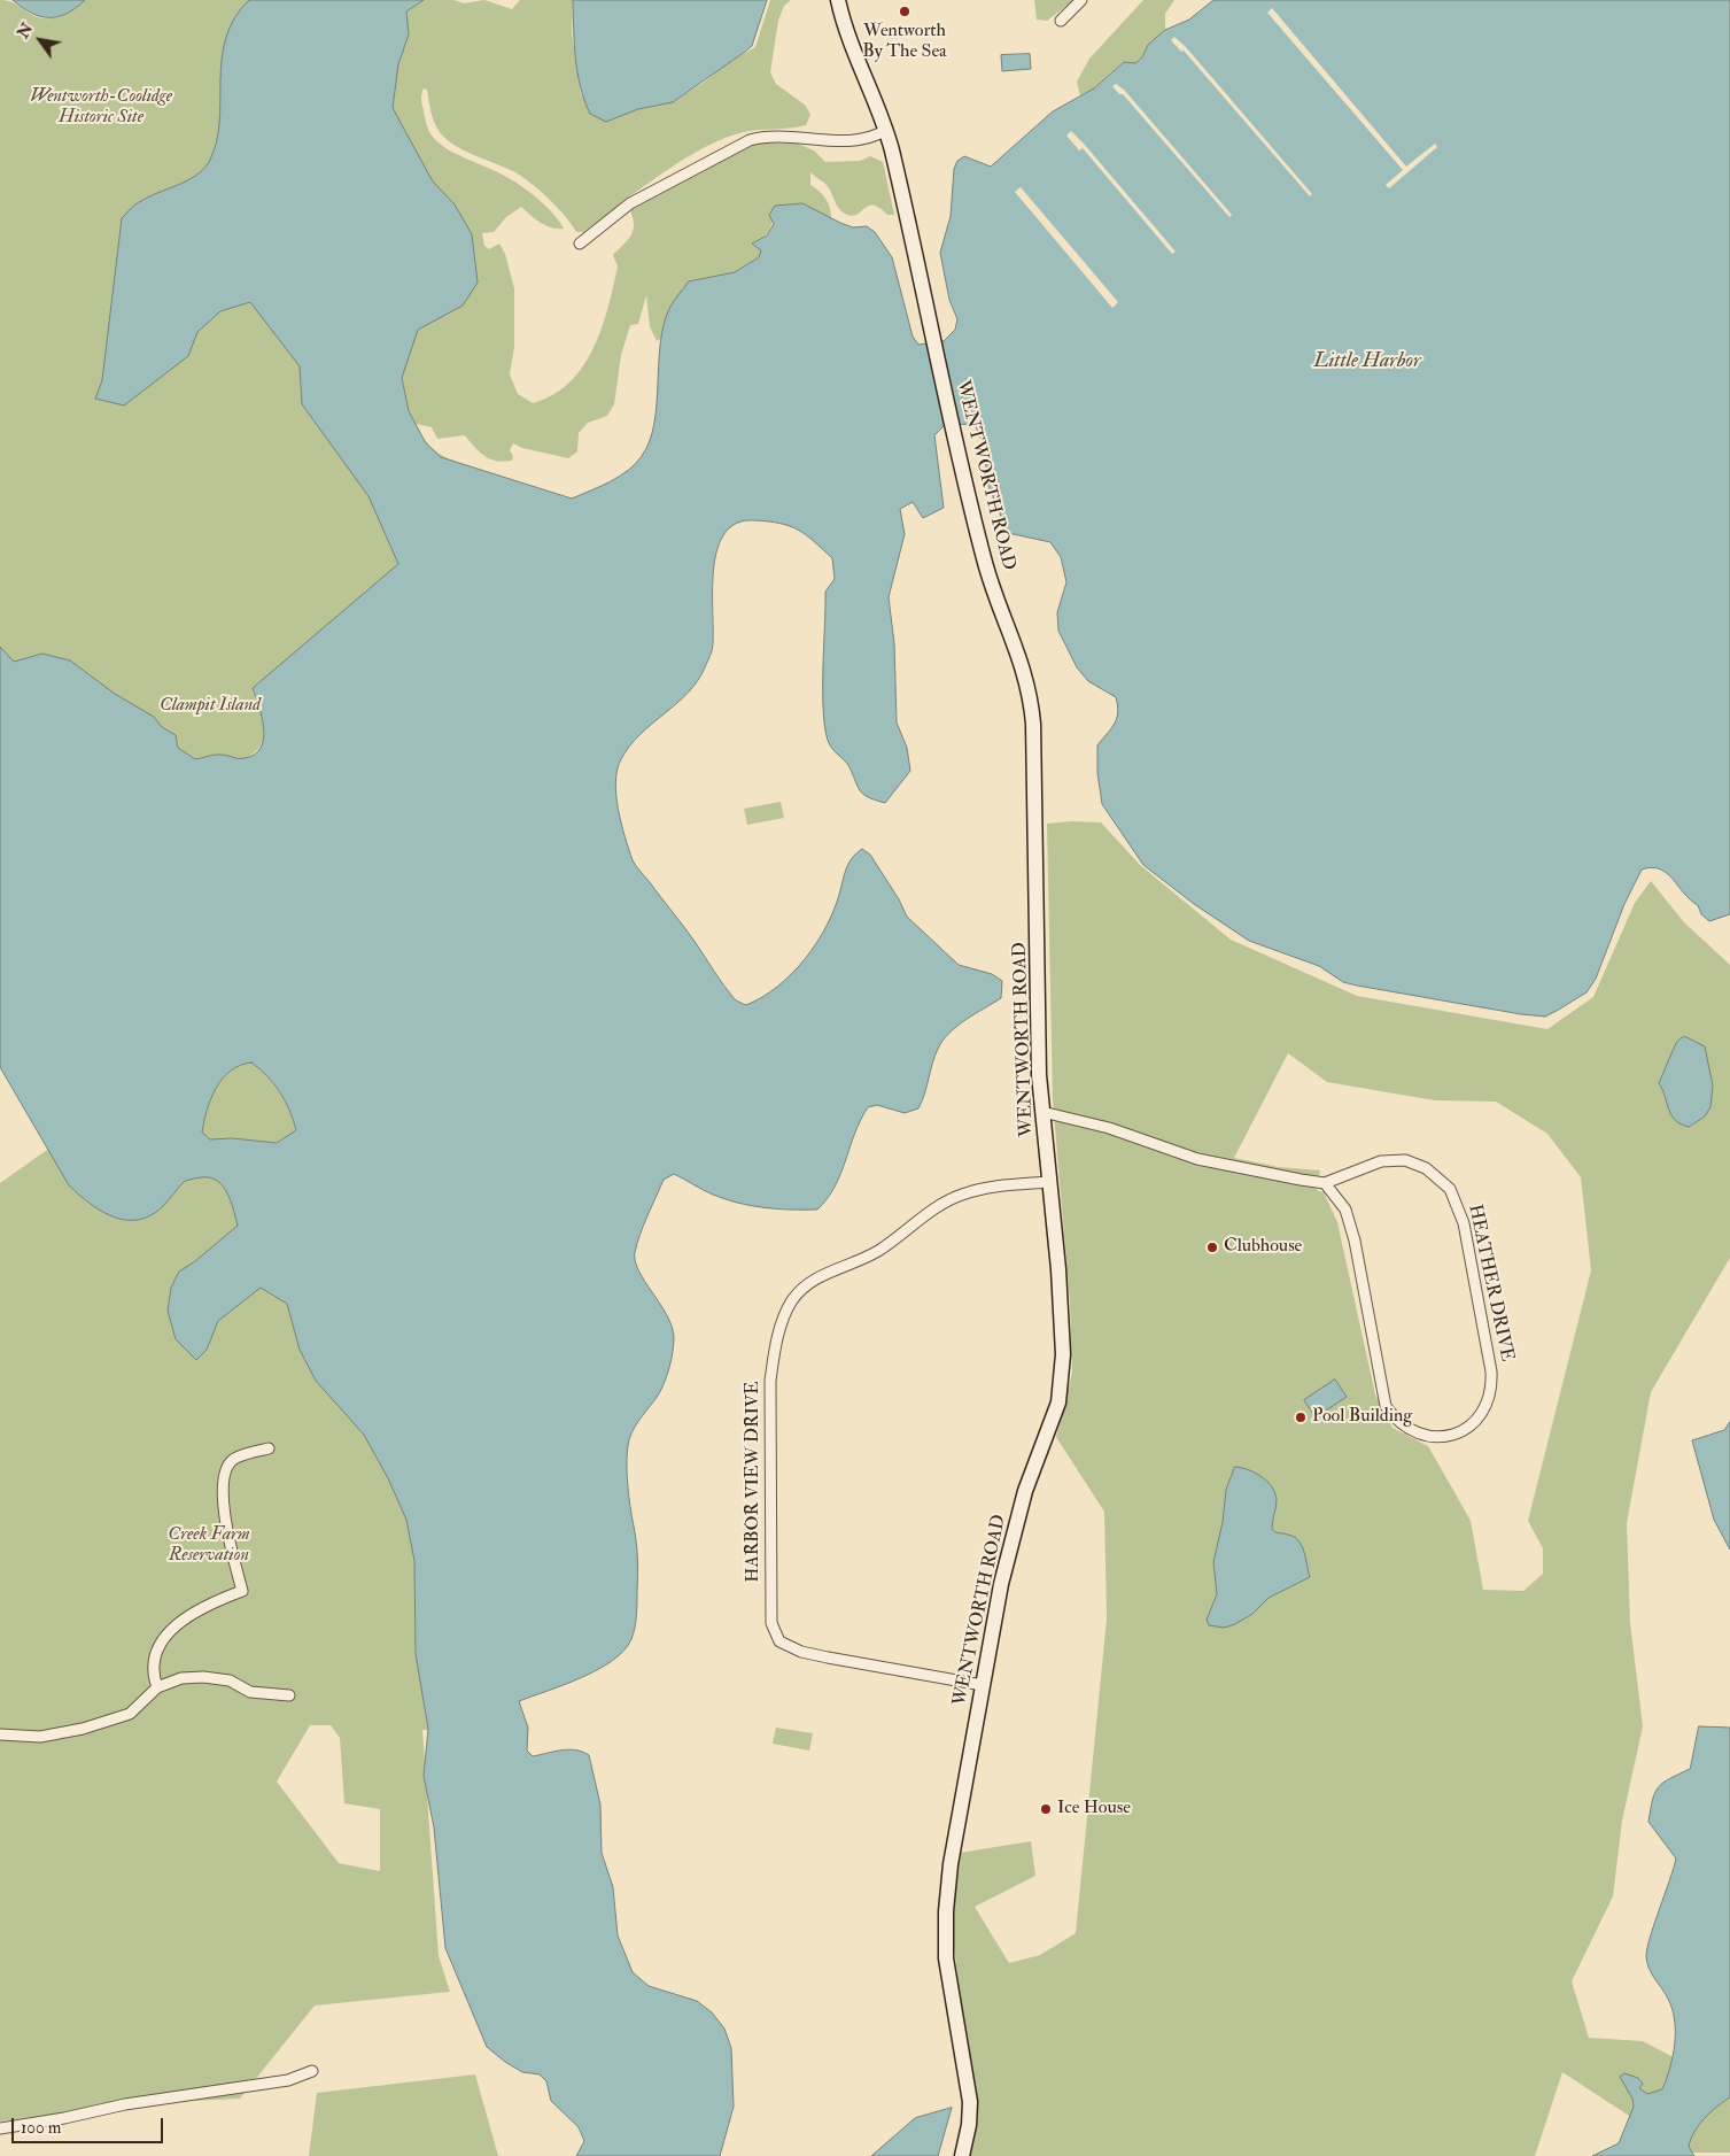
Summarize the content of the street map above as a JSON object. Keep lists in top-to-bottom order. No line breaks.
{"streets":{"main road":["WENTWORTH ROAD"],"street":["HEATHER DRIVE","HARBOR VIEW DRIVE"]},"crossings":[["WENTWORTH ROAD","HARBOR VIEW DRIVE"]],"water":["Little Harbor"],"parks":["Wentworth-Coolidge Historic Site","Clampit Island","Creek Farm Reservation"],"places":["Wentworth By The Sea","Clubhouse","Pool Building","Ice House"],"scale_bar":"100 m","north":"top left"}
